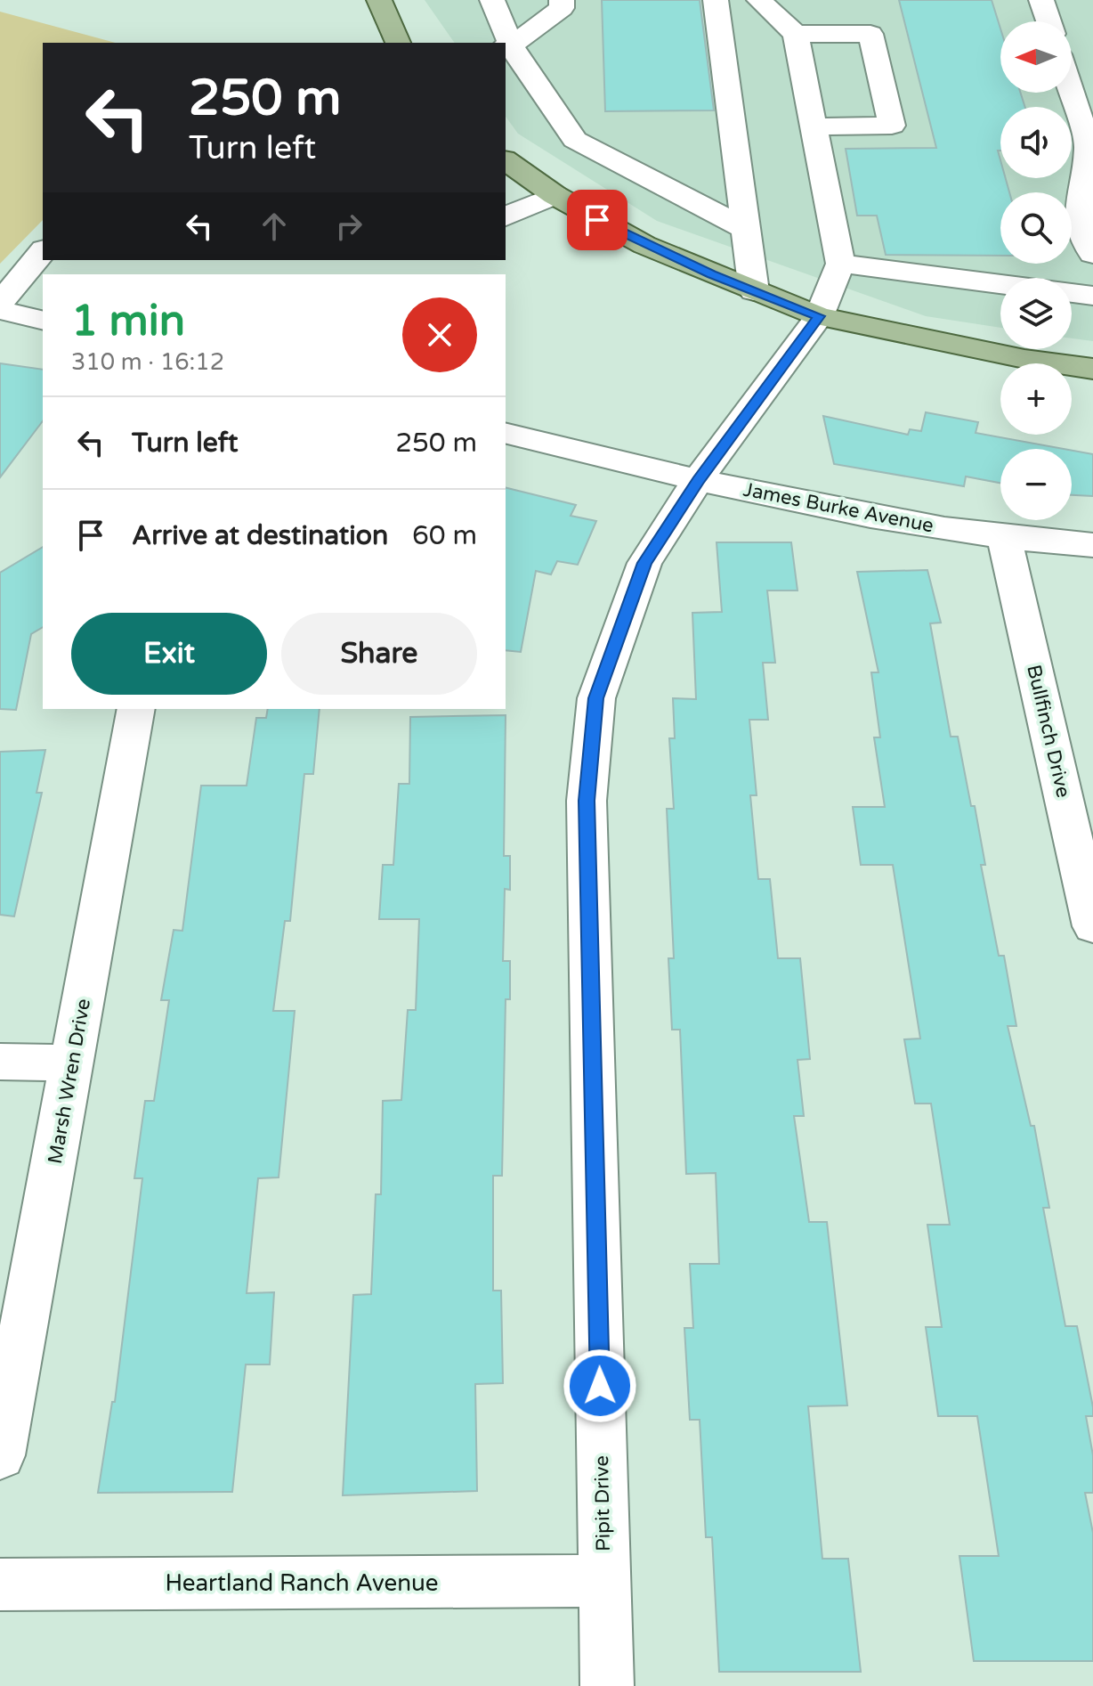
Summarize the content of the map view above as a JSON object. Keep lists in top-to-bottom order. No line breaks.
{"streets":{"street":["James Burke Avenue","Bullfinch Drive","Marsh Wren Drive","Pipit Drive","Heartland Ranch Avenue"]},"crossings":[["James Burke Avenue","Bullfinch Drive"],["James Burke Avenue","Pipit Drive"],["Pipit Drive","Heartland Ranch Avenue"]],"north":"left","page":{"map_buttons":["+","−"],"turn":["250 m","Turn left"],"heading":["1 min","310 m · 16:12"],"list":[{"name":"Turn left","value":"250 m"},{"name":"Arrive at destination","value":"60 m"}],"buttons":["Exit","Share"]}}
